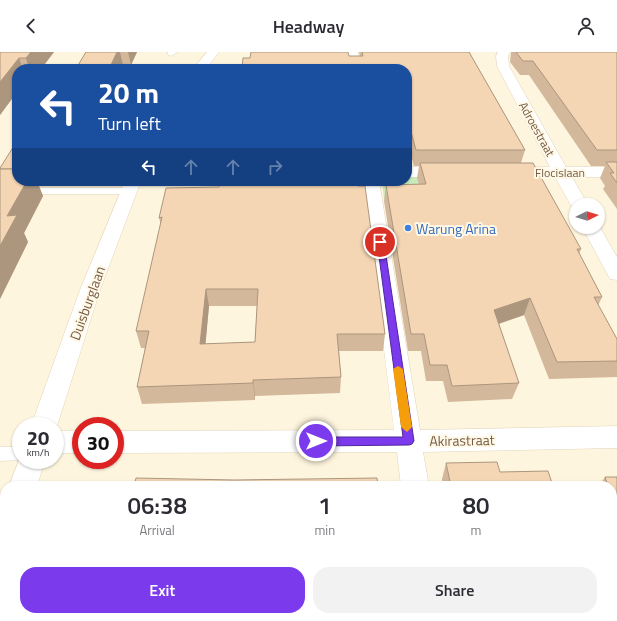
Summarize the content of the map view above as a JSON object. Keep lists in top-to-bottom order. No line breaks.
{"streets":{"street":["Adroestraat","Flocislaan","Duisburglaan","Akirastraat"]},"crossings":[["Adroestraat","Flocislaan"]],"places":["Warung Arina"],"north":"right","page":{"header":"Headway","turn":["20 m","Turn left"],"speed":"20 km/h","limit":"30","eta":["06:38","Arrival","1","min","80","m"],"buttons":["Exit","Share"]}}
